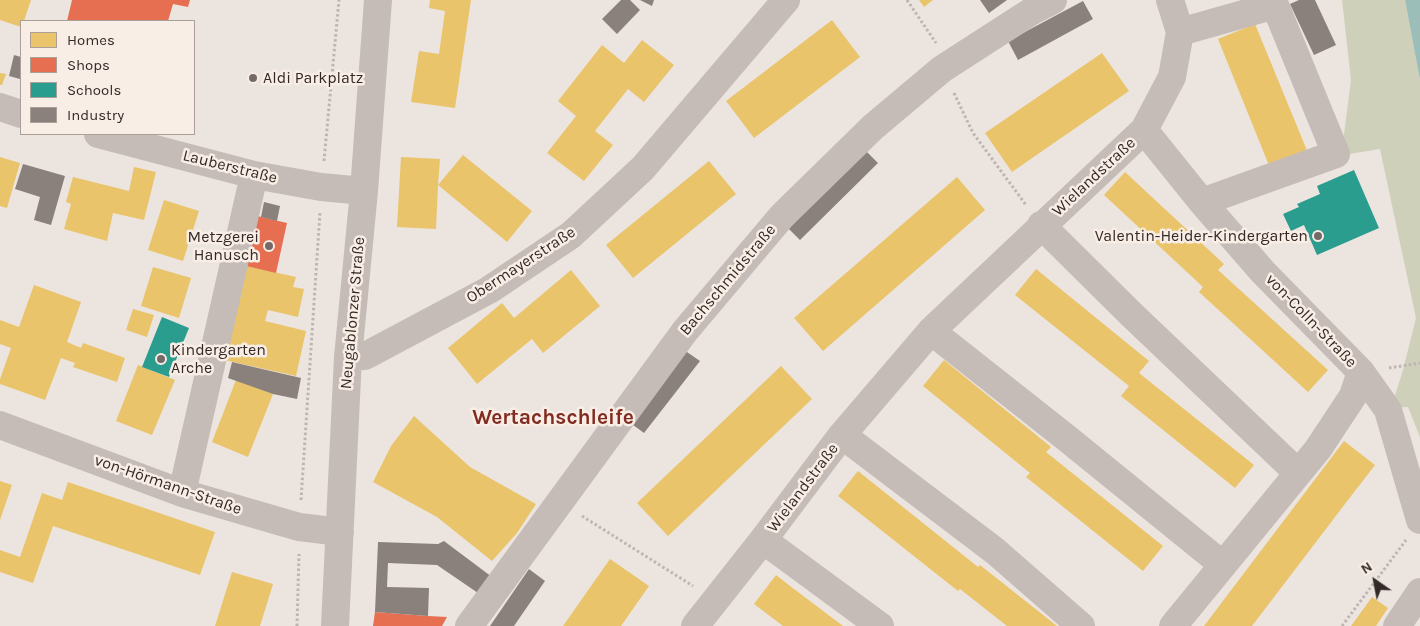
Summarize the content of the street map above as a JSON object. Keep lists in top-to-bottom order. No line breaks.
{"streets":{"street":["Lauberstraße","Wielandstraße","Obermayerstraße","Bachschmidstraße","Neugablonzer Straße","von-Colln-Straße","von-Hörmann-Straße"]},"crossings":[["Lauberstraße","Neugablonzer Straße"],["Wielandstraße","von-Colln-Straße"],["Obermayerstraße","Neugablonzer Straße"],["Neugablonzer Straße","von-Hörmann-Straße"]],"districts":["Wertachschleife"],"places":["Aldi Parkplatz","Valentin-Heider-Kindergarten","Metzgerei Hanusch","Kindergarten Arche"],"legend":["Homes","Shops","Schools","Industry"],"north":"top left"}
